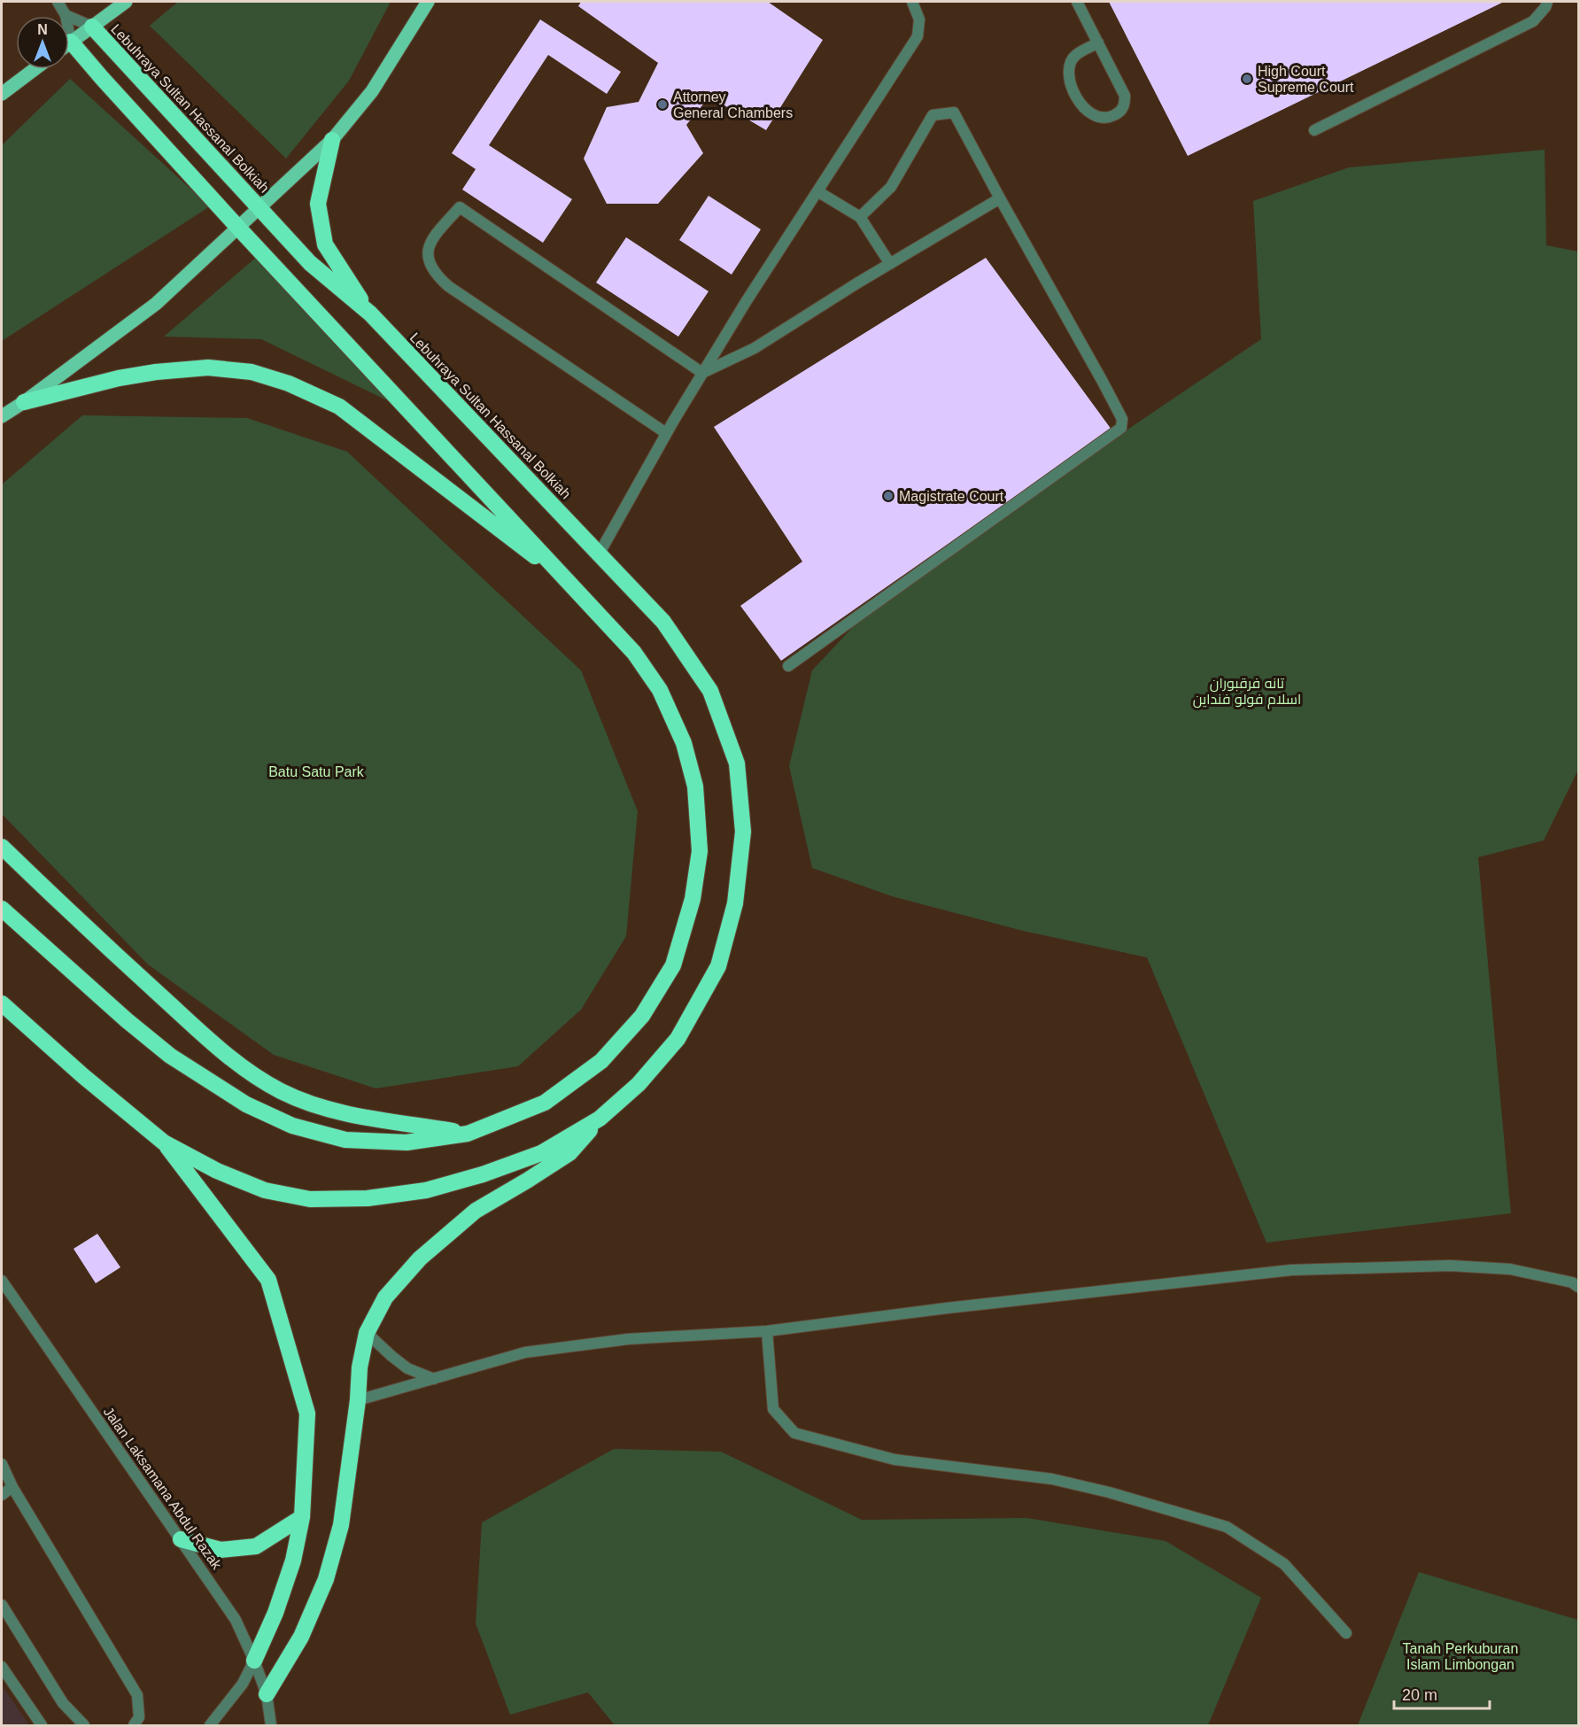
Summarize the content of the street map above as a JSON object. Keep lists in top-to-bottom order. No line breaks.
{"streets":{"highway":["Lebuhraya Sultan Hassanal Bolkiah"],"street":["Jalan Laksamana Abdul Razak"]},"parks":["تانه فرقبوران اسلام فولو فنداين","Batu Satu Park","Tanah Perkuburan Islam Limbongan"],"places":["High Court Supreme Court","Attorney General Chambers","Magistrate Court"],"scale_bar":"20 m","north":"top"}
